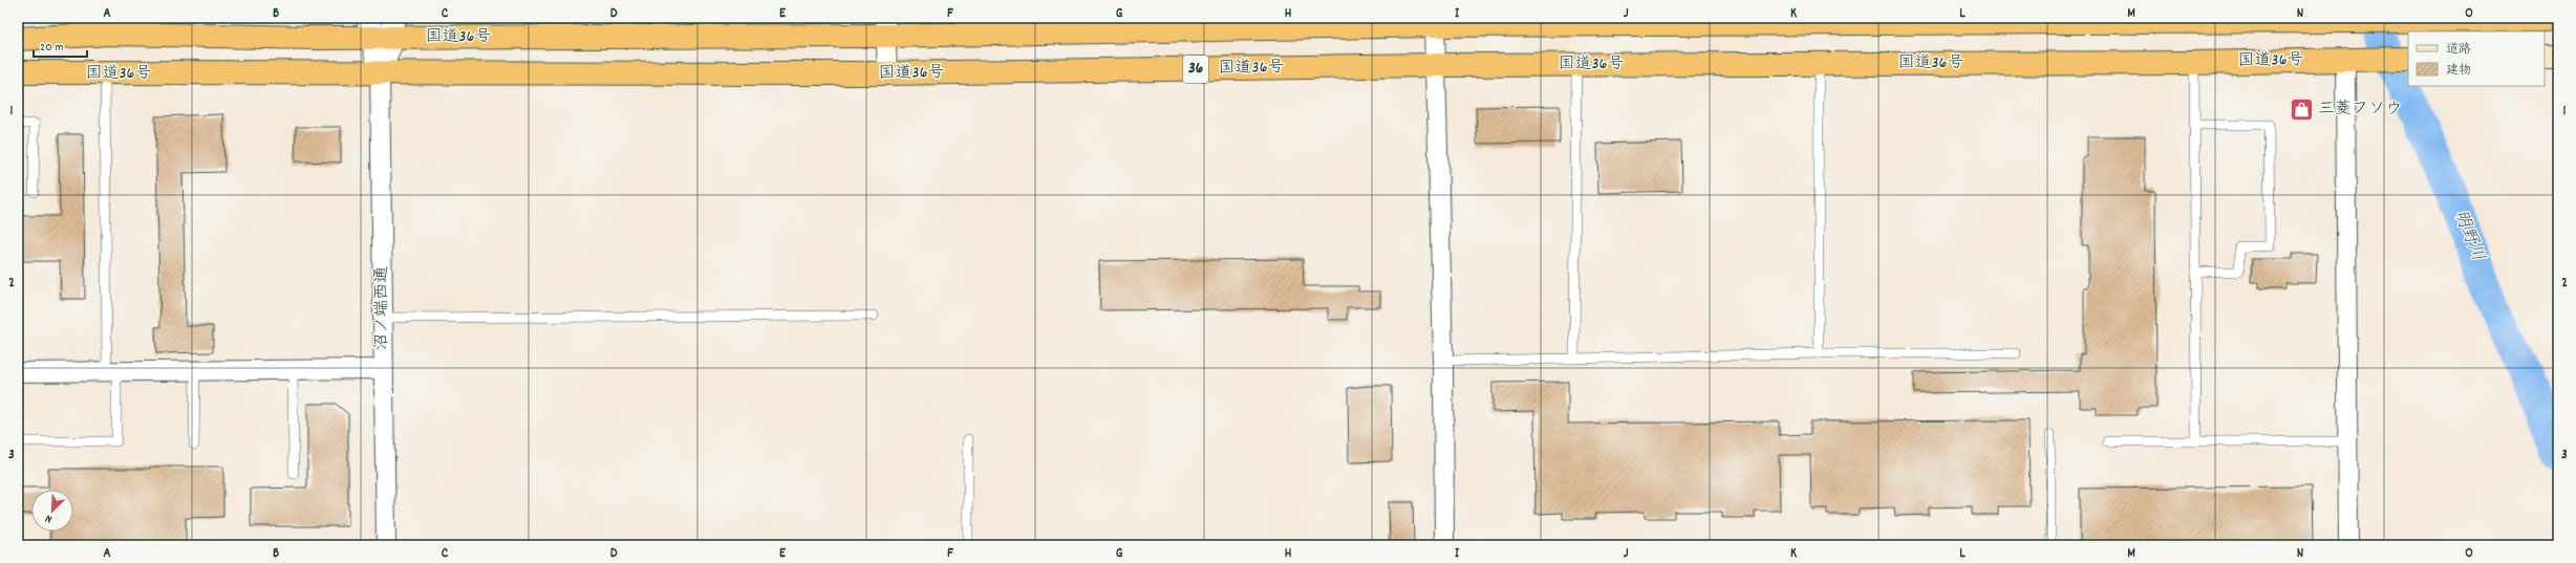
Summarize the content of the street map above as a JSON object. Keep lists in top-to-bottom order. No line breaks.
{"streets":{"highway":["国道36号","36"],"street":["沼ノ端西通"]},"crossings":[["国道36号","沼ノ端西通"]],"water":["明野川"],"places":{"shop":["三菱フソウ"]},"legend":["道路","建物"],"scale_bar":"20 m","north":"bottom left","grid":{"columns":["A","B","C","D","E","F","G","H","I","J","K","L","M","N","O"],"rows":["1","2","3"]}}
